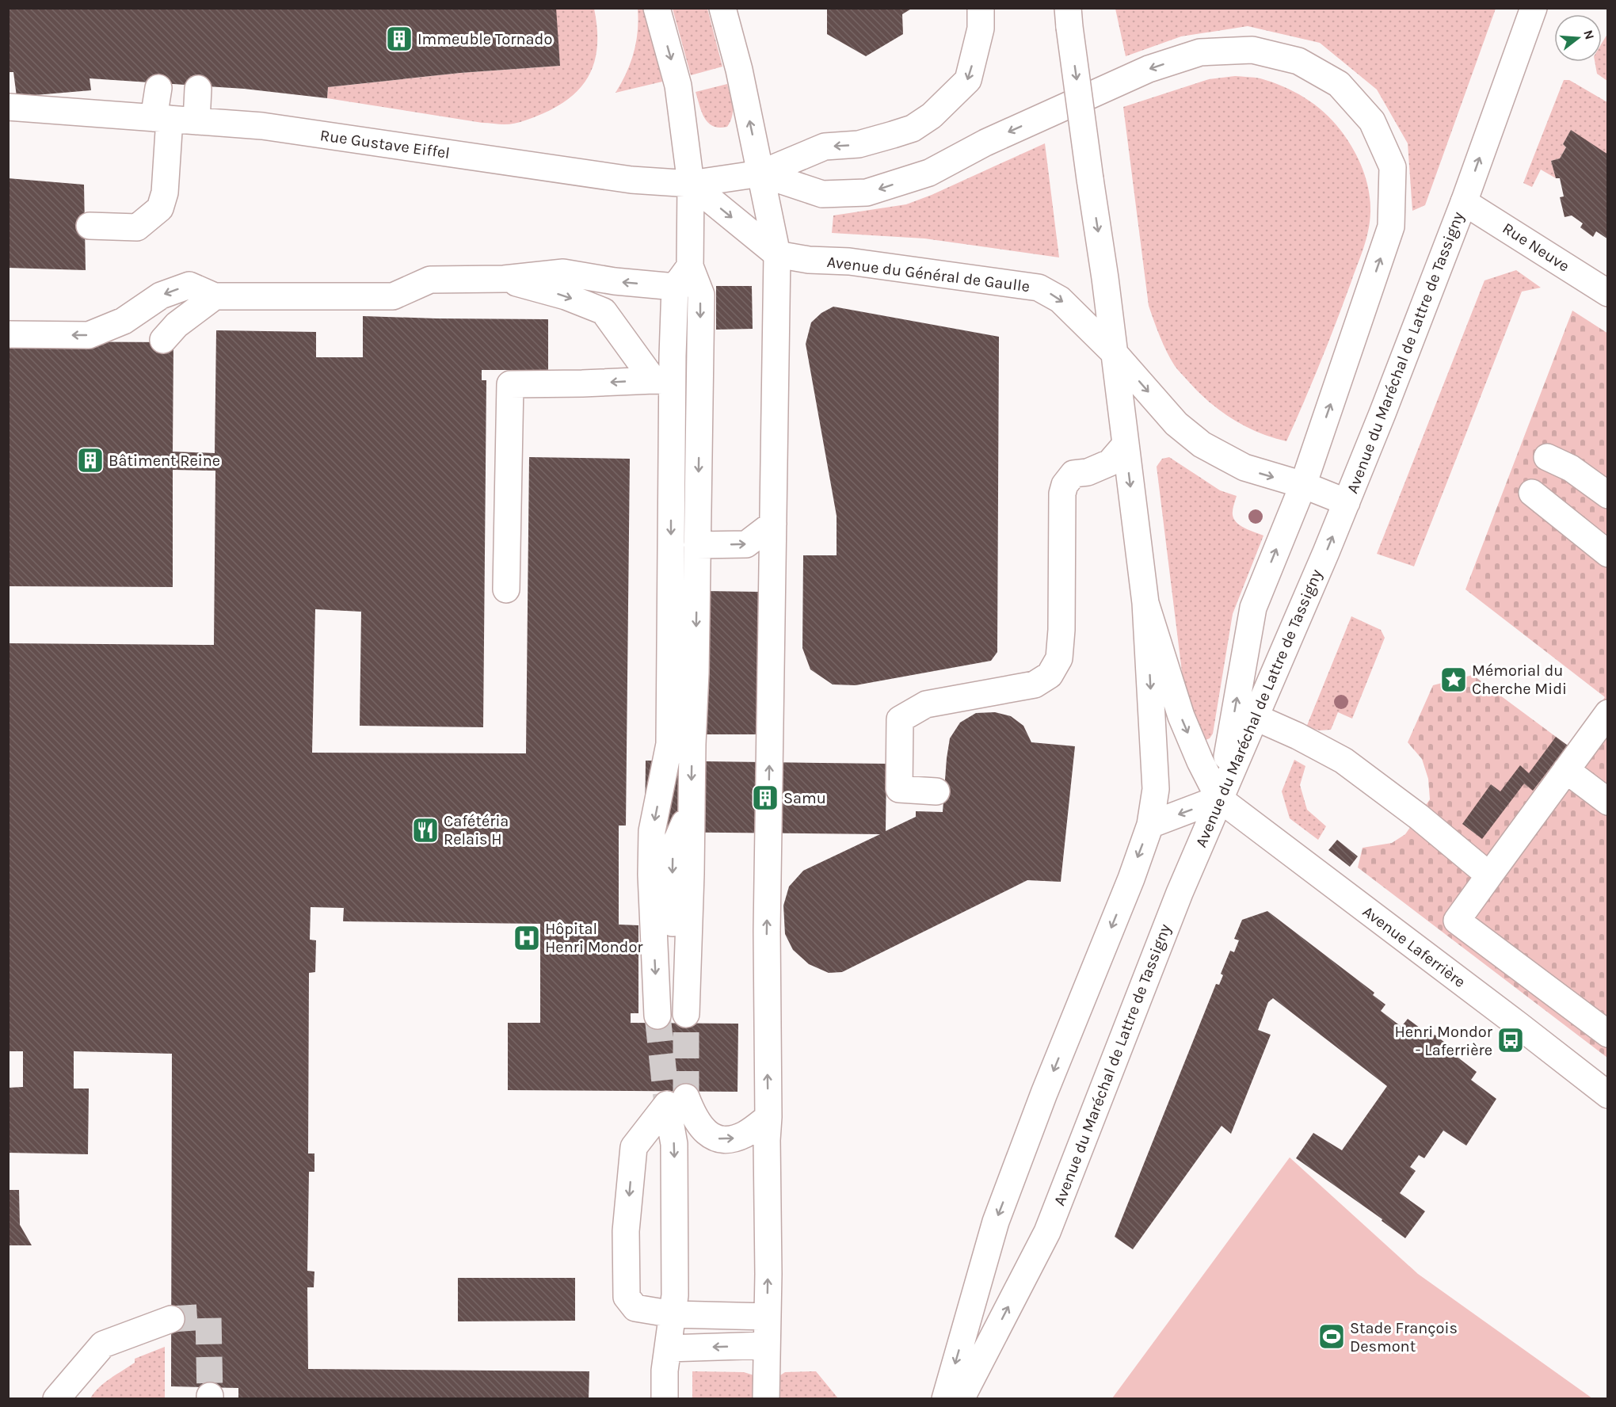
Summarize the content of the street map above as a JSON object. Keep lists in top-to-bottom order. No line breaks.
{"streets":{"main road":["Rue Gustave Eiffel","Rue Neuve","Avenue du Général de Gaulle","Avenue du Maréchal de Lattre de Tassigny","Avenue Laferrière"]},"crossings":[["Rue Gustave Eiffel","Avenue du Général de Gaulle"],["Rue Neuve","Avenue du Maréchal de Lattre de Tassigny"],["Avenue du Général de Gaulle","Avenue du Maréchal de Lattre de Tassigny"],["Avenue du Maréchal de Lattre de Tassigny","Avenue Laferrière"]],"one_way":["Avenue du Général de Gaulle"],"places":{"building":["Immeuble Tornado","Bâtiment Reine","Samu"],"place":["Mémorial du Cherche Midi"],"restaurant":["Cafétéria Relais H"],"hospital":["Hôpital Henri Mondor"],"bus stop":["Henri Mondor - Laferrière"],"sports":["Stade François Desmont"]},"north":"right"}
